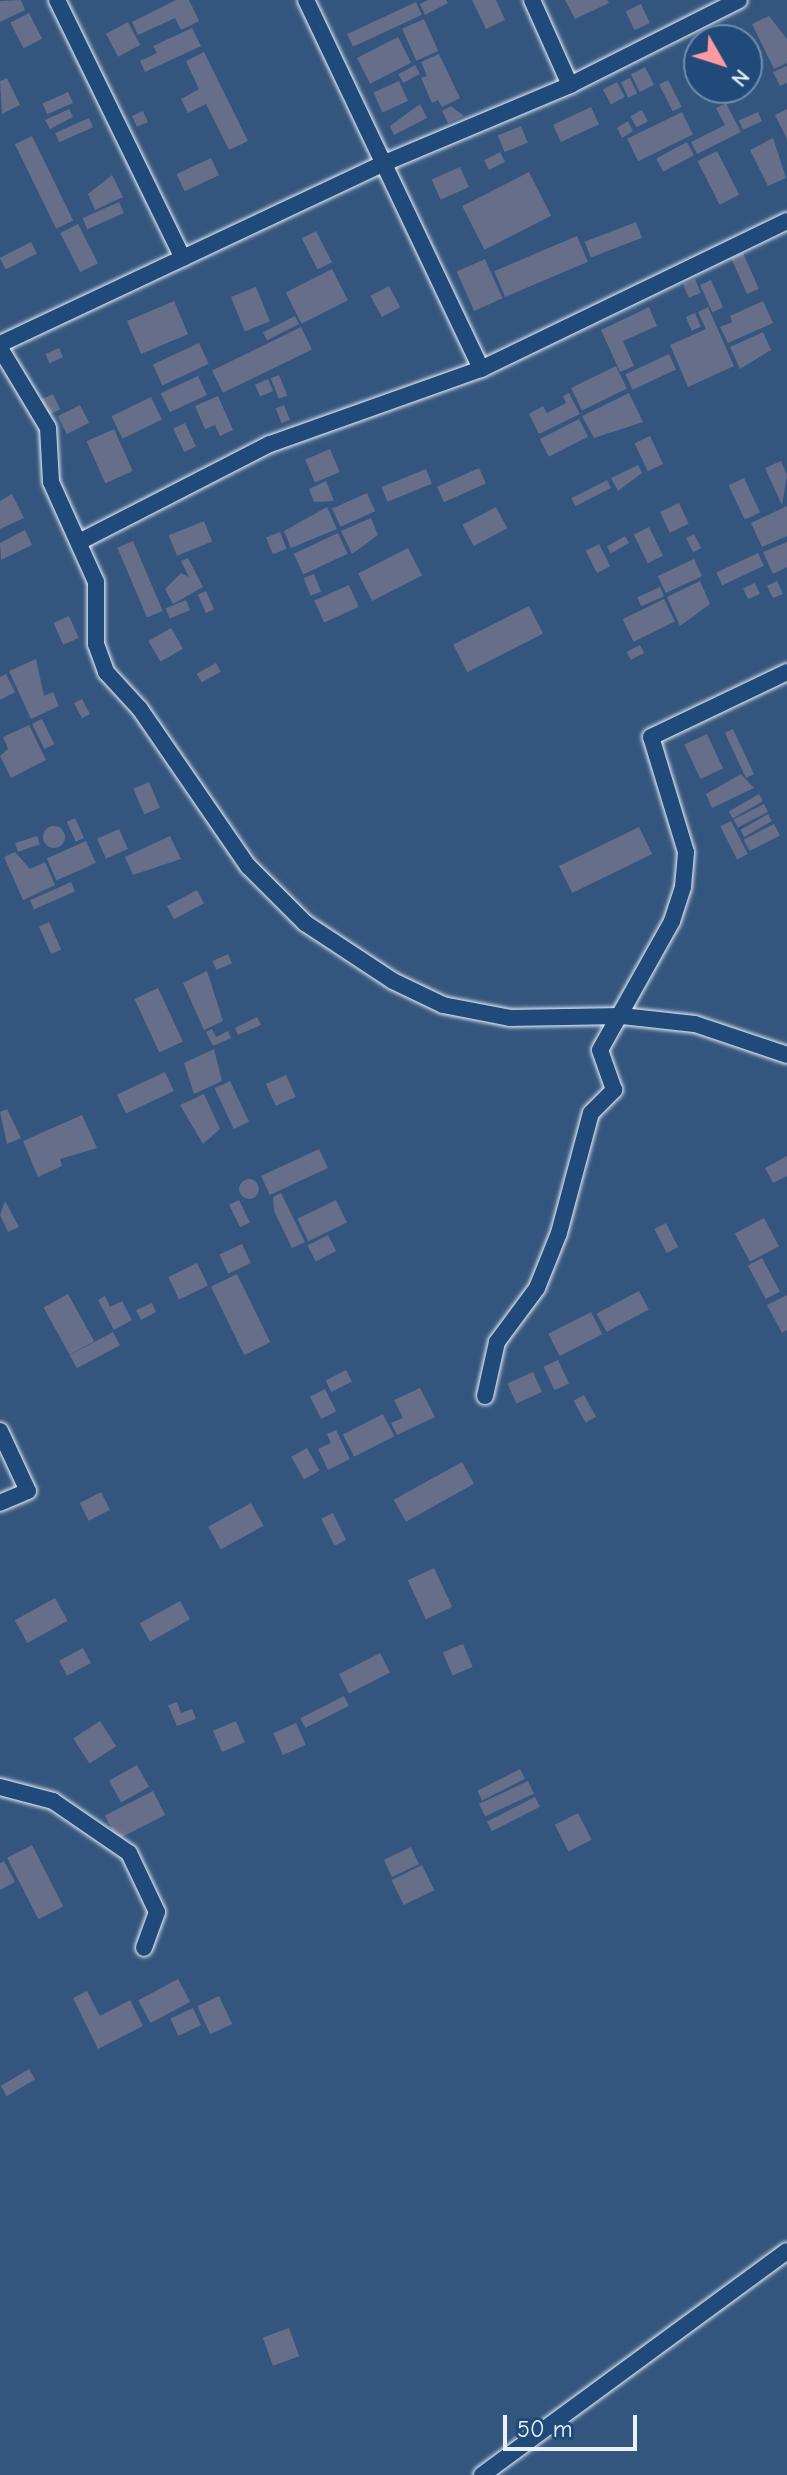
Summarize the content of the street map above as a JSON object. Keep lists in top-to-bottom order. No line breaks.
{"scale_bar":"50 m","north":"bottom right"}
